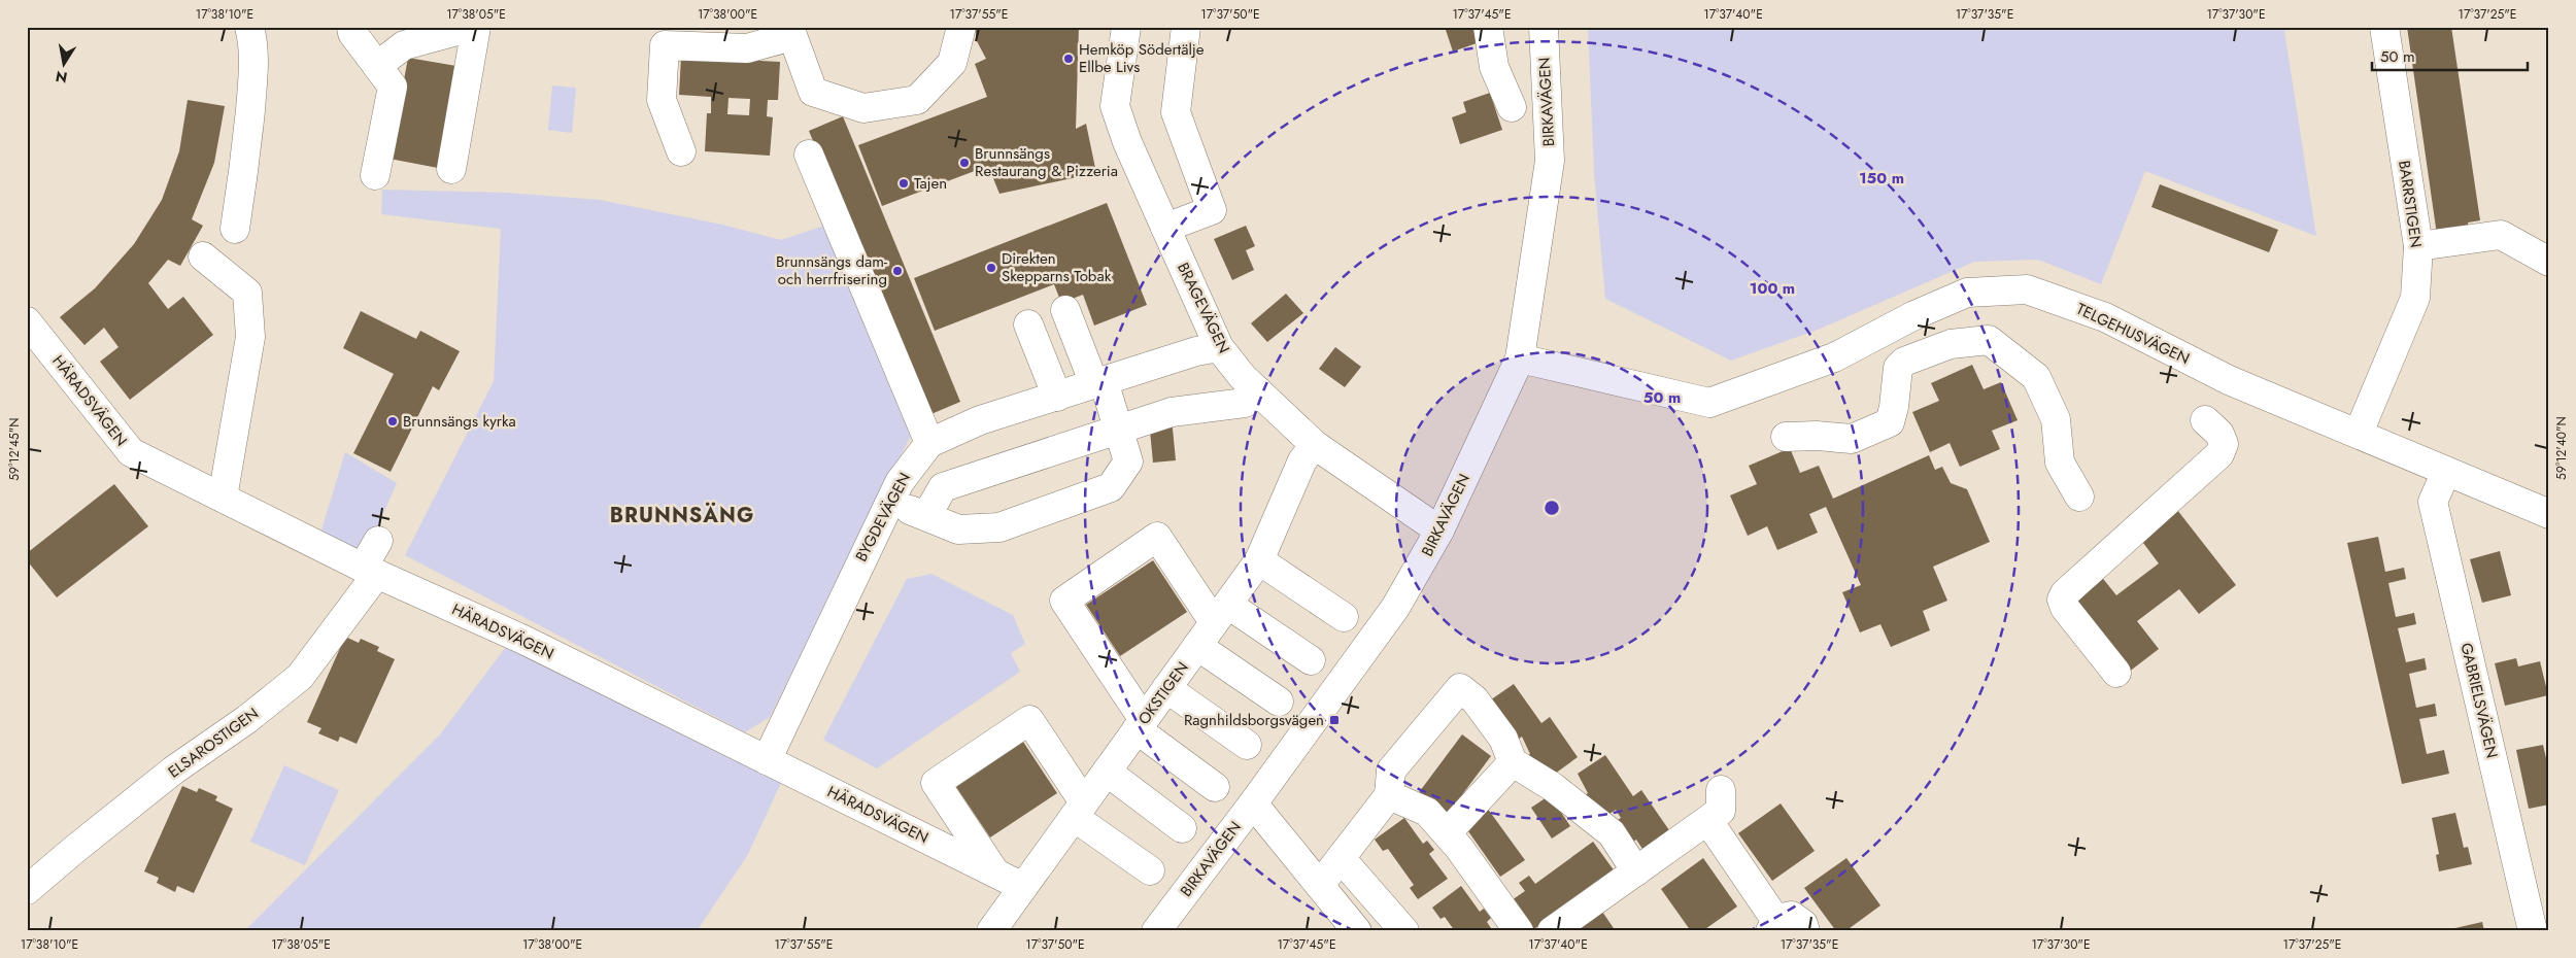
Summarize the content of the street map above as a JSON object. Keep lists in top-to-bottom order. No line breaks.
{"streets":{"street":["BIRKAVÄGEN","BARRSTIGEN","BRAGEVÄGEN","TELGEHUSVÄGEN","HÄRADSVÄGEN","BYGDEVÄGEN","OKSTIGEN","GABRIELSVÄGEN","ELSAROSTIGEN"]},"crossings":[["BIRKAVÄGEN","BRAGEVÄGEN"],["BIRKAVÄGEN","TELGEHUSVÄGEN"],["BARRSTIGEN","TELGEHUSVÄGEN"],["BRAGEVÄGEN","BYGDEVÄGEN"],["BRAGEVÄGEN","OKSTIGEN"],["TELGEHUSVÄGEN","GABRIELSVÄGEN"],["HÄRADSVÄGEN","BYGDEVÄGEN"],["HÄRADSVÄGEN","OKSTIGEN"],["HÄRADSVÄGEN","ELSAROSTIGEN"]],"districts":["BRUNNSÄNG"],"places":{"other":["Hemköp Södertälje Ellbe Livs","Brunnsängs Restaurang & Pizzeria","Tajen","Direkten Skepparns Tobak","Brunnsängs dam- och herrfrisering","Brunnsängs kyrka"],"transit":["Ragnhildsborgsvägen"]},"scale_bar":"50 m","north":"bottom","coordinates":["17°38'10\"E","17°38'05\"E","17°38'00\"E","17°37'55\"E","17°37'50\"E","17°37'45\"E","17°37'40\"E","17°37'35\"E","17°37'30\"E","17°37'25\"E","59°12'40\"N","59°12'45\"N"],"rings":["150 m","100 m","50 m"]}
